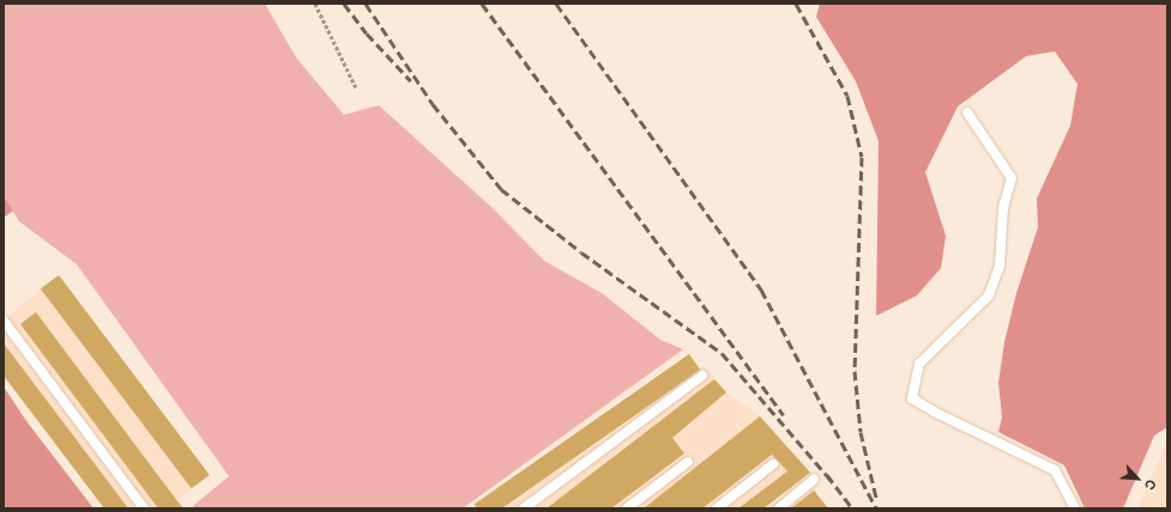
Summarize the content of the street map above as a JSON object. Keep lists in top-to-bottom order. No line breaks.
{"north":"bottom right"}
